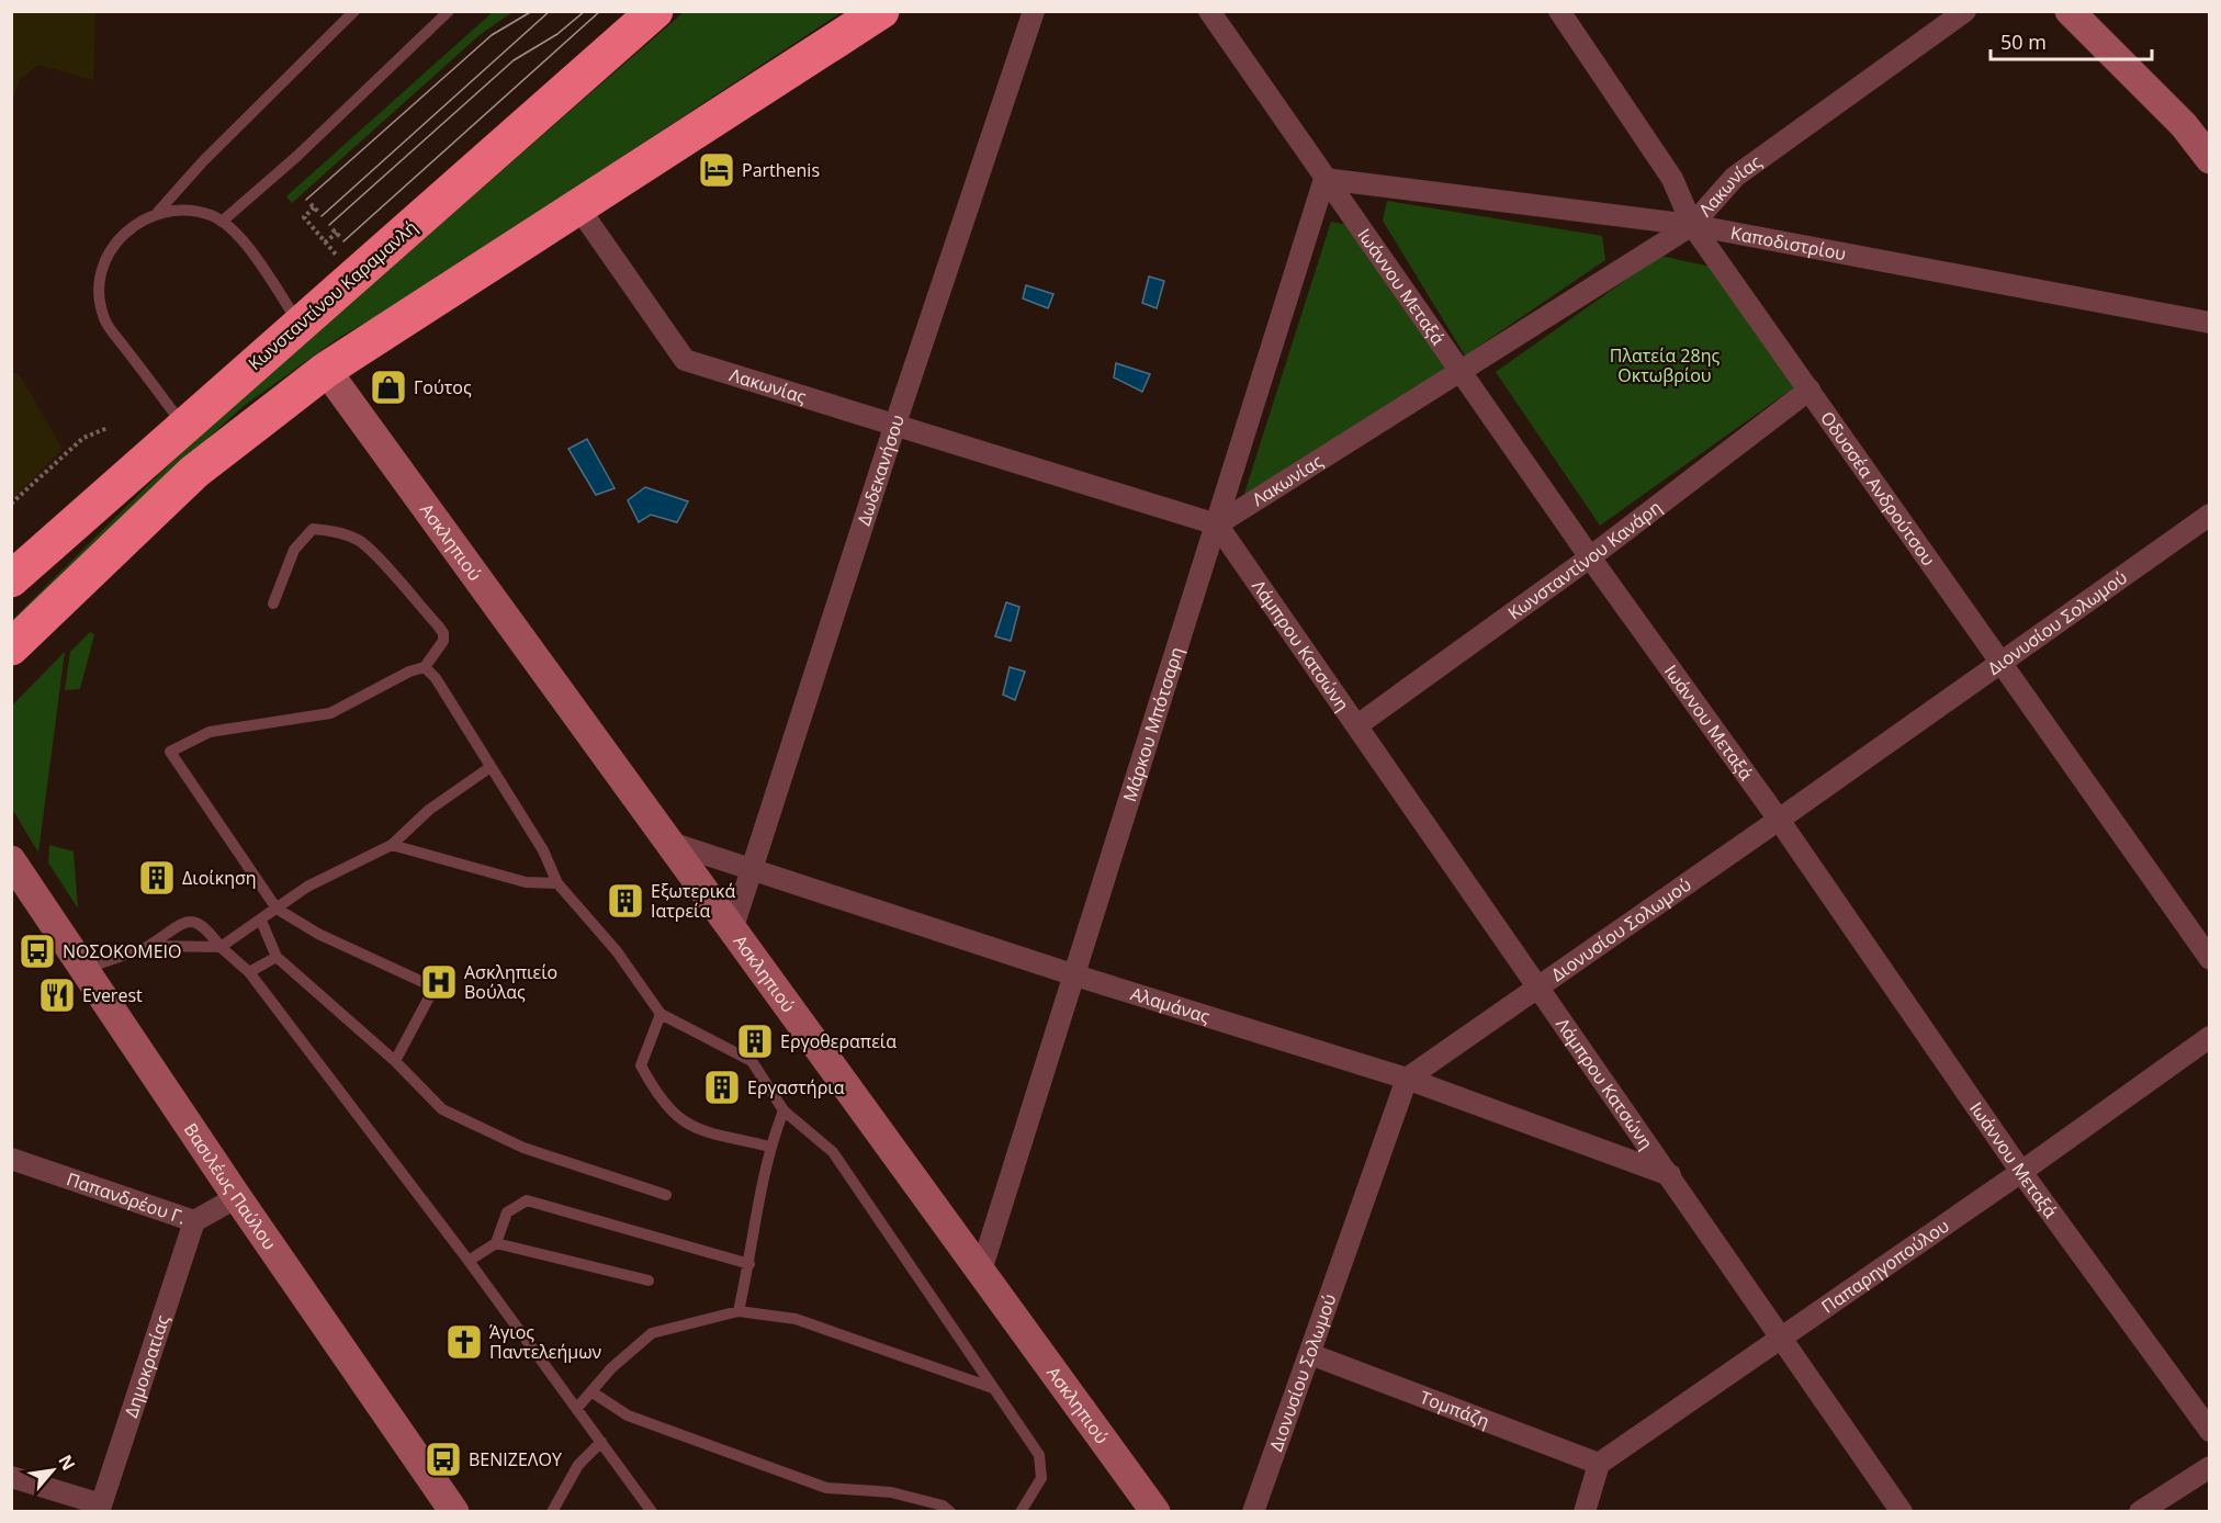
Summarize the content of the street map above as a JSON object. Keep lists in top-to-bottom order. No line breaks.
{"streets":{"highway":["Κωνσταντίνου Καραμανλή"],"street":["Λακωνίας","Καποδιστρίου","Ιωάννου Μεταξά","Δωδεκανήσου","Οδυσσέα Ανδρούτσου","Ασκληπιού","Κωνσταντίνου Κανάρη","Διονυσίου Σολωμού","Λάμπρου Κατσώνη","Μάρκου Μπότσαρη","Αλαμάνας","Βασιλέως Παύλου","Παπανδρέου Γ.","Παπαρηγοπούλου","Δημοκρατίας","Τομπάζη"]},"crossings":[["Λακωνίας","Καποδιστρίου"],["Λακωνίας","Ιωάννου Μεταξά"],["Λακωνίας","Δωδεκανήσου"],["Λακωνίας","Οδυσσέα Ανδρούτσου"],["Λακωνίας","Λάμπρου Κατσώνη"],["Λακωνίας","Μάρκου Μπότσαρη"],["Καποδιστρίου","Ιωάννου Μεταξά"],["Καποδιστρίου","Οδυσσέα Ανδρούτσου"],["Καποδιστρίου","Μάρκου Μπότσαρη"],["Ιωάννου Μεταξά","Κωνσταντίνου Κανάρη"],["Ιωάννου Μεταξά","Διονυσίου Σολωμού"],["Ιωάννου Μεταξά","Μάρκου Μπότσαρη"],["Ιωάννου Μεταξά","Παπαρηγοπούλου"],["Δωδεκανήσου","Ασκληπιού"],["Δωδεκανήσου","Αλαμάνας"],["Οδυσσέα Ανδρούτσου","Κωνσταντίνου Κανάρη"],["Οδυσσέα Ανδρούτσου","Διονυσίου Σολωμού"],["Ασκληπιού","Μάρκου Μπότσαρη"],["Ασκληπιού","Αλαμάνας"],["Κωνσταντίνου Κανάρη","Λάμπρου Κατσώνη"],["Διονυσίου Σολωμού","Λάμπρου Κατσώνη"],["Διονυσίου Σολωμού","Αλαμάνας"],["Διονυσίου Σολωμού","Τομπάζη"],["Λάμπρου Κατσώνη","Μάρκου Μπότσαρη"],["Λάμπρου Κατσώνη","Αλαμάνας"],["Λάμπρου Κατσώνη","Παπαρηγοπούλου"],["Μάρκου Μπότσαρη","Αλαμάνας"],["Βασιλέως Παύλου","Παπανδρέου Γ."],["Παπανδρέου Γ.","Δημοκρατίας"],["Παπαρηγοπούλου","Τομπάζη"]],"parks":["Πλατεία 28ης Οκτωβρίου"],"places":{"hotel":["Parthenis"],"shop":["Γούτος"],"building":["Διοίκηση","Εξωτερικά Ιατρεία","Εργοθεραπεία","Εργαστήρια"],"bus stop":["ΝΟΣΟΚΟΜΕΙΟ","ΒΕΝΙΖΕΛΟΥ"],"hospital":["Ασκληπιείο Βούλας"],"restaurant":["Everest"],"church":["Άγιος Παντελεήμων"]},"scale_bar":"50 m","north":"top right"}
